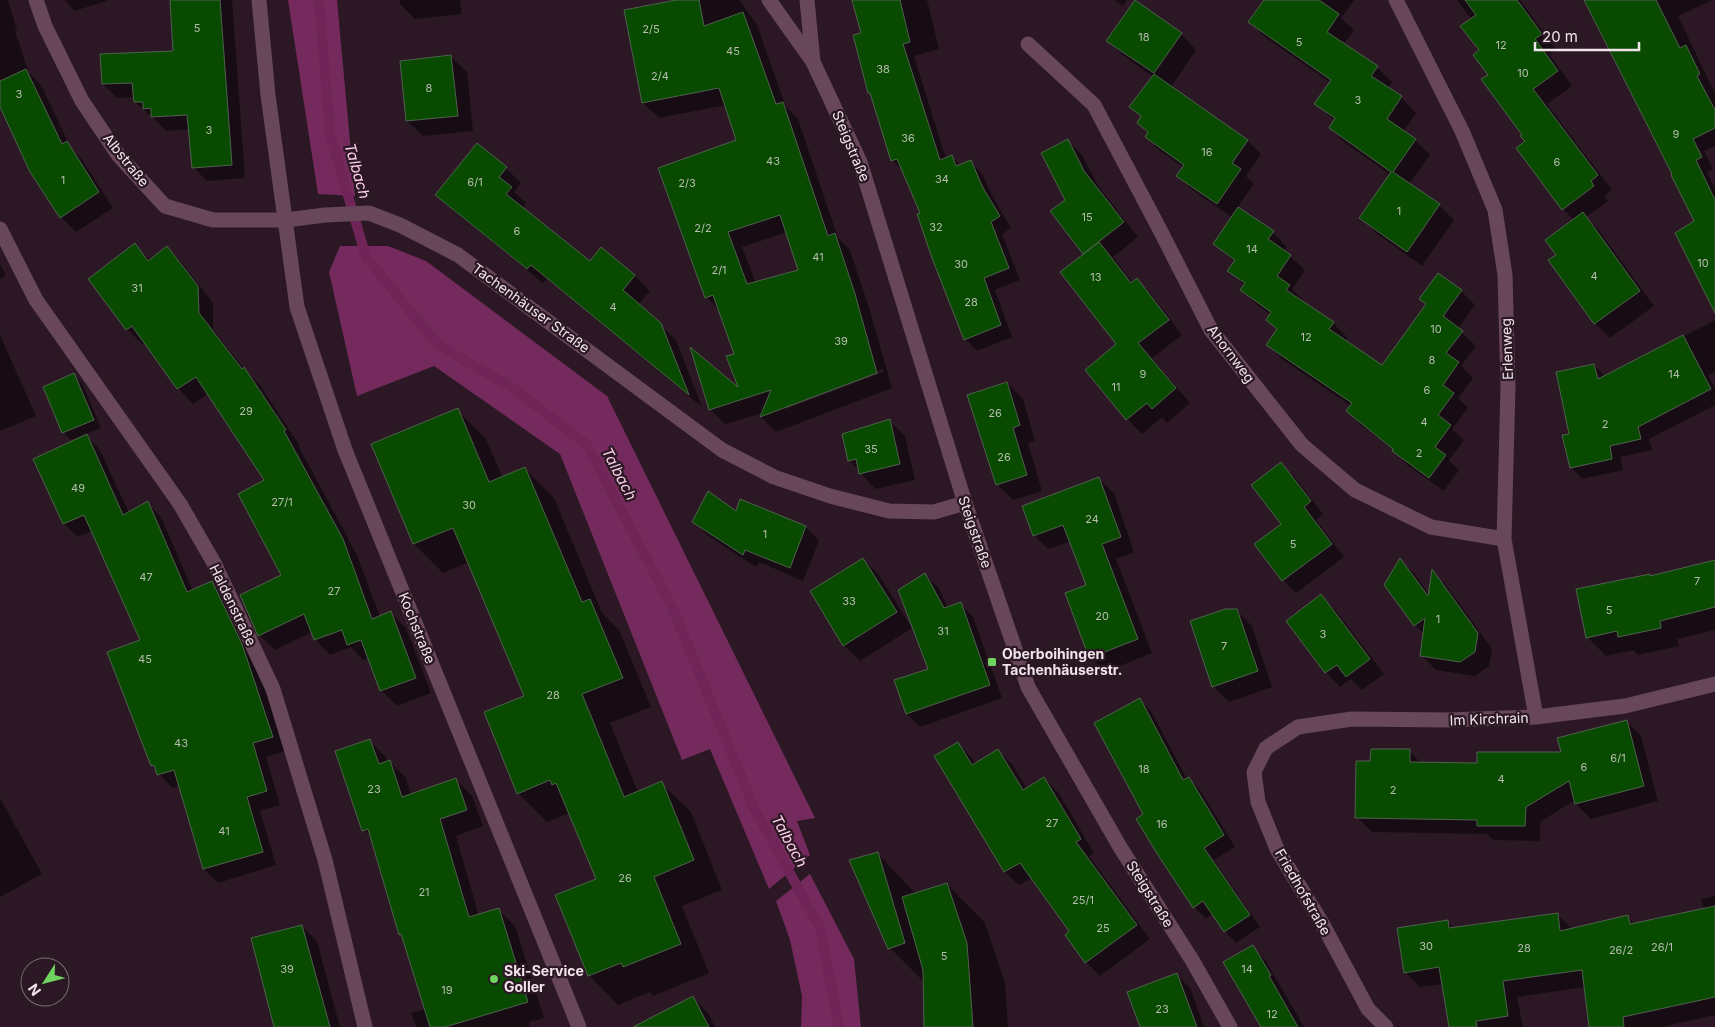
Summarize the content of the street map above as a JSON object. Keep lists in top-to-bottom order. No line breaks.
{"streets":{"street":["Steigstraße","Albstraße","Tachenhäuser Straße","Erlenweg","Ahornweg","Haldenstraße","Kochstraße","Im Kirchrain","Friedhofstraße"]},"crossings":[["Steigstraße","Tachenhäuser Straße"],["Albstraße","Tachenhäuser Straße"],["Albstraße","Kochstraße"],["Tachenhäuser Straße","Kochstraße"],["Erlenweg","Ahornweg"],["Erlenweg","Im Kirchrain"],["Im Kirchrain","Friedhofstraße"]],"water":["Talbach"],"places":{"transit":["Oberboihingen Tachenhäuserstr."],"other":["Ski-Service Goller"]},"house_numbers":["5","2/5","18","5","12","45","38","10","2/4","8","3","3","3","9","36","16","43","6","34","1","6/1","2/3","1","15","32","2/2","6","14","41","10","30","2/1","4","13","31","28","4","10","12","39","8","9","14","11","6","29","26","4","2","35","2","26","49","27/1","30","24","1","5","47","7","27","33","5","20","1","31","3","7","45","28","43","6/1","6","18","4","23","2","27","16","41","26","21","25/1","25","30","26/1","28","26/2","5","39","14","19","23","12"],"scale_bar":"20 m","north":"bottom left"}
